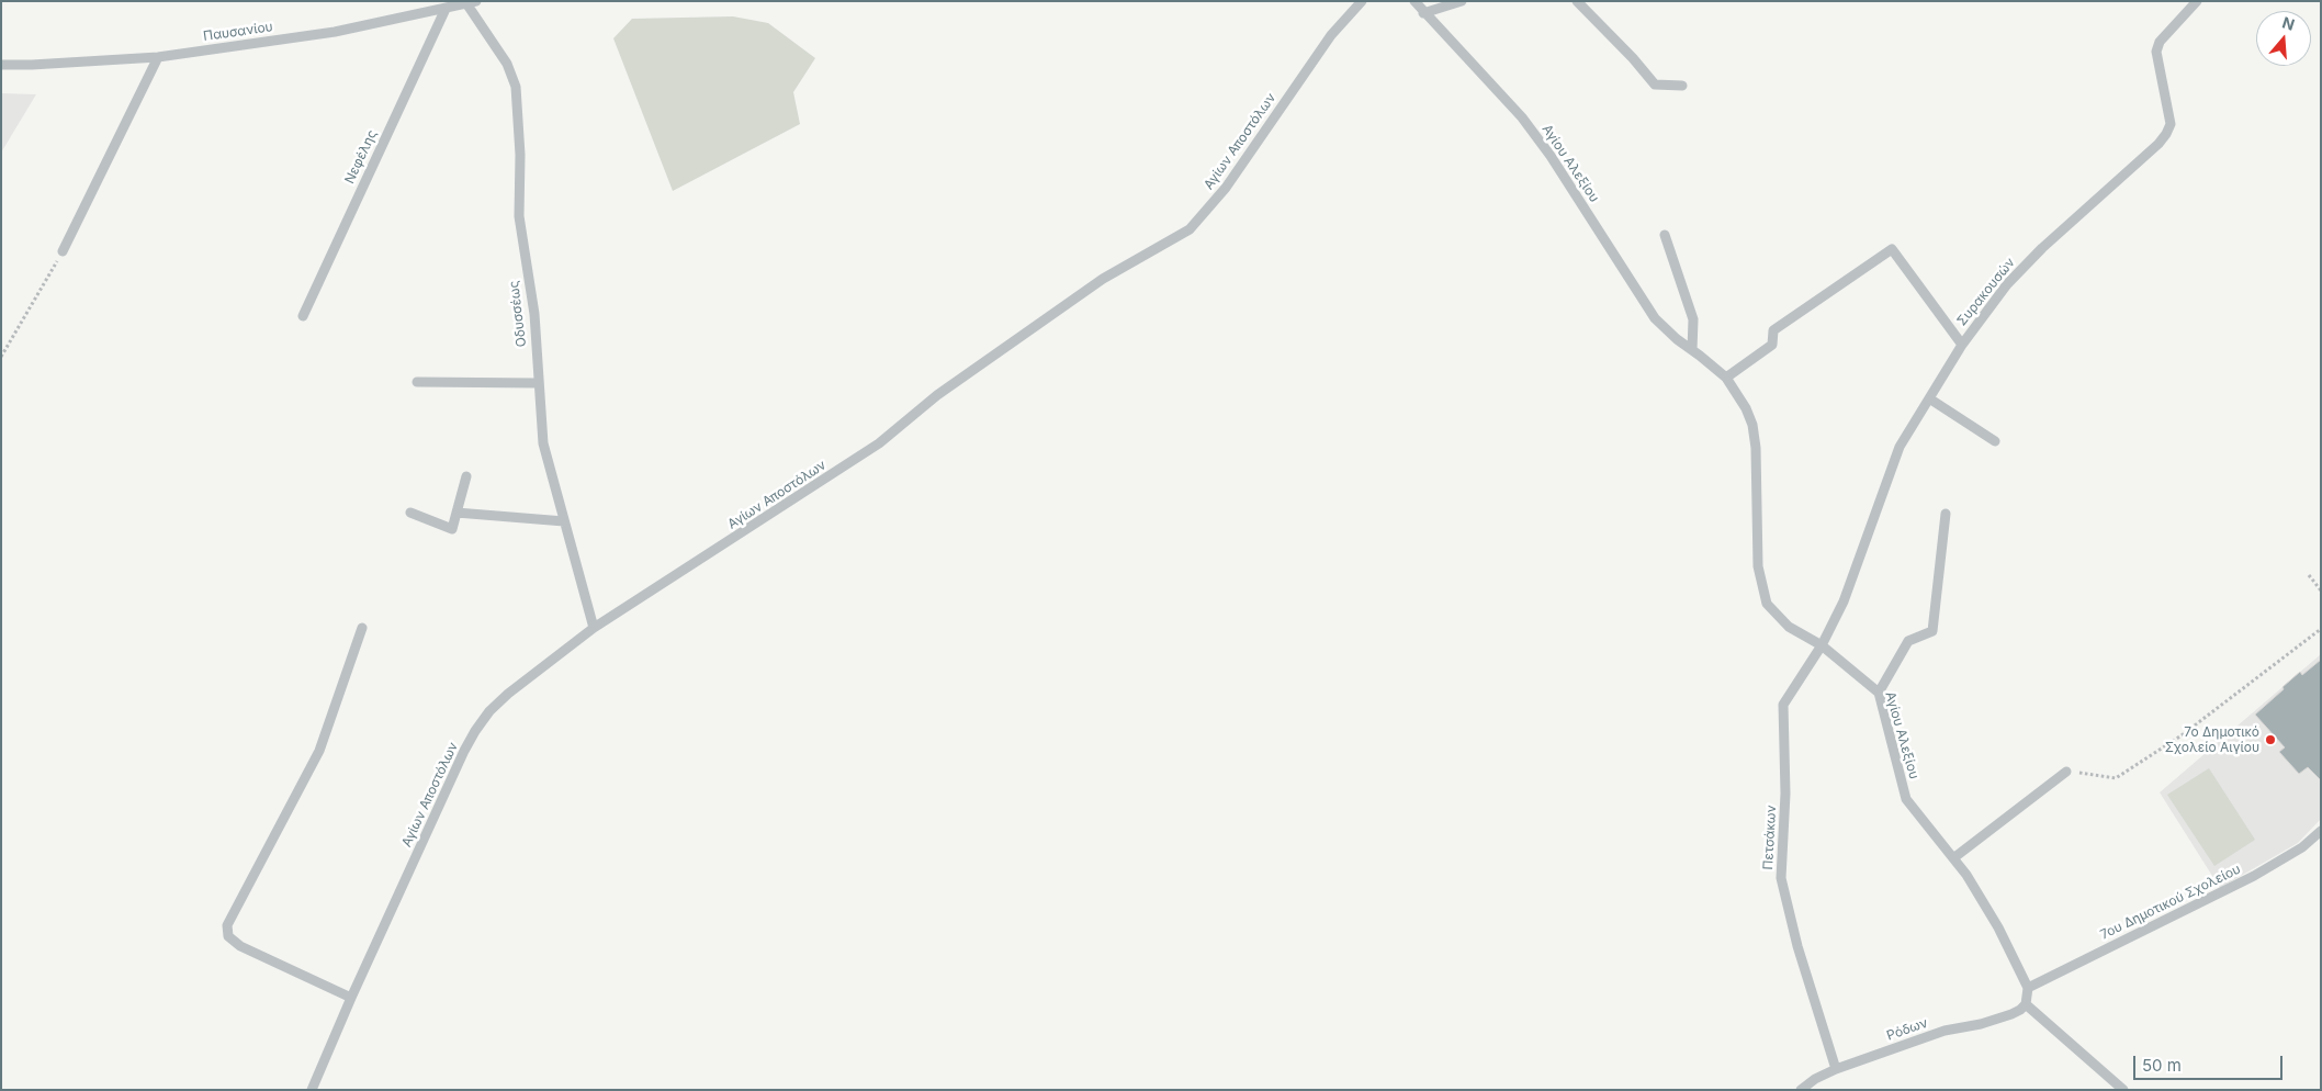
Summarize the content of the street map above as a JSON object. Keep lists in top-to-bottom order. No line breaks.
{"streets":{"street":["Παυσανίου","Αγίων Αποστόλων","Νεφέλης","Αγίου Αλεξίου","Συρακουσών","Οδυσσέως","Πετσάκων","7ου Δημοτικού Σχολείου","Ρόδων"]},"crossings":[["Παυσανίου","Νεφέλης"],["Παυσανίου","Οδυσσέως"],["Αγίων Αποστόλων","Οδυσσέως"],["Αγίου Αλεξίου","Συρακουσών"],["Αγίου Αλεξίου","Πετσάκων"],["Αγίου Αλεξίου","7ου Δημοτικού Σχολείου"],["Συρακουσών","Πετσάκων"],["Πετσάκων","Ρόδων"]],"places":["7ο Δημοτικό Σχολείο Αιγίου"],"scale_bar":"50 m","north":"top"}
